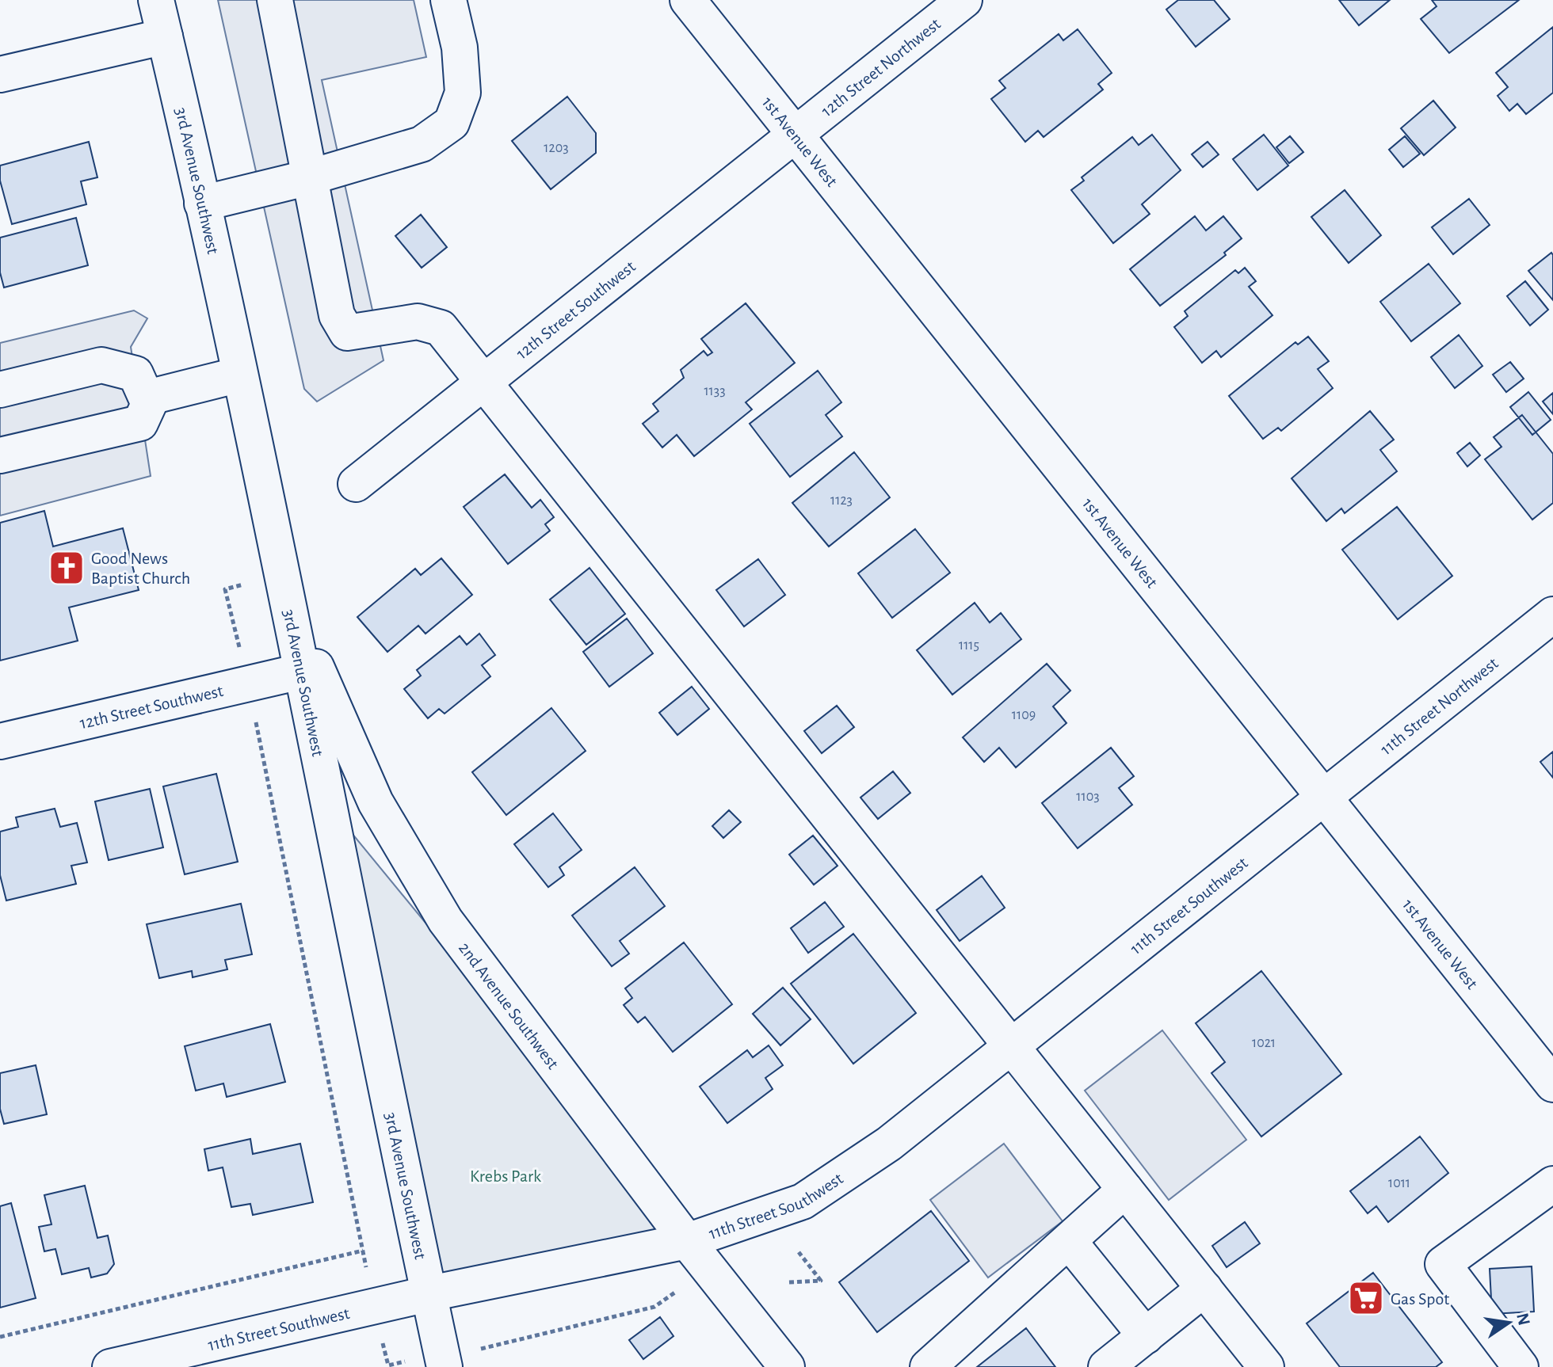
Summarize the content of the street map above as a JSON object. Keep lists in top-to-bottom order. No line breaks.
{"streets":{"main road":["12th Street Northwest","1st Avenue West","3rd Avenue Southwest","12th Street Southwest","11th Street Northwest","11th Street Southwest","2nd Avenue Southwest"]},"crossings":[["12th Street Northwest","1st Avenue West"],["12th Street Northwest","12th Street Southwest"],["1st Avenue West","12th Street Southwest"],["1st Avenue West","11th Street Northwest"],["1st Avenue West","11th Street Southwest"],["3rd Avenue Southwest","12th Street Southwest"],["3rd Avenue Southwest","11th Street Southwest"],["3rd Avenue Southwest","2nd Avenue Southwest"],["11th Street Northwest","11th Street Southwest"],["11th Street Southwest","2nd Avenue Southwest"]],"parks":["Krebs Park"],"places":{"church":["Good News Baptist Church"],"supermarket":["Gas Spot"]},"house_numbers":["1203","1133","1123","1115","1109","1103","1021","1011"],"north":"right"}
